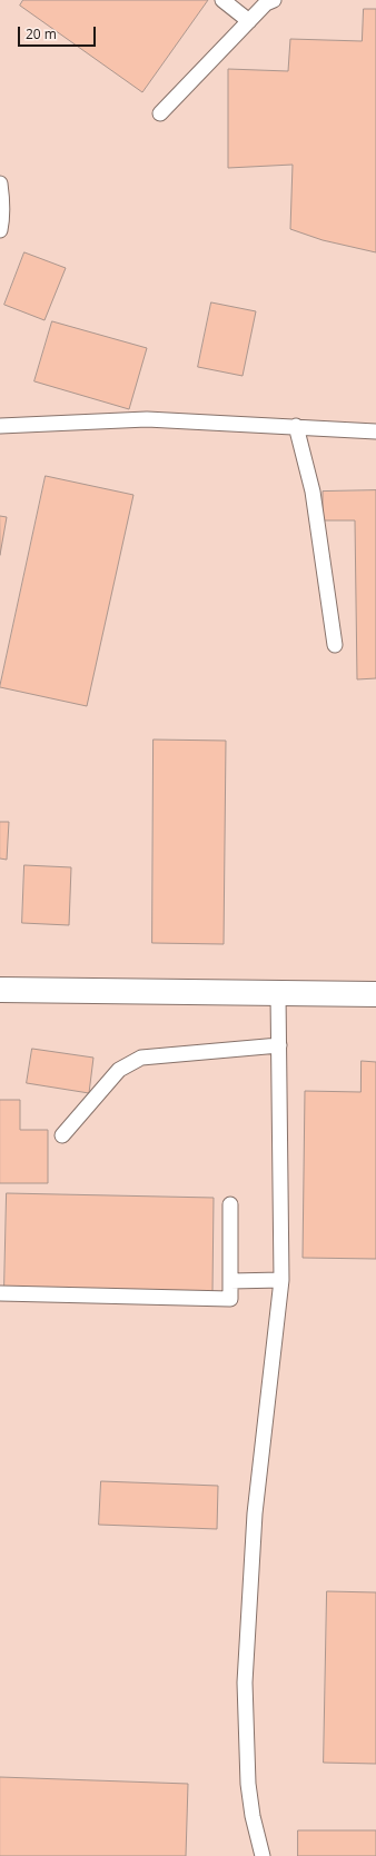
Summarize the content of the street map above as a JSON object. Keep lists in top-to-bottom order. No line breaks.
{"scale_bar":"20 m"}
